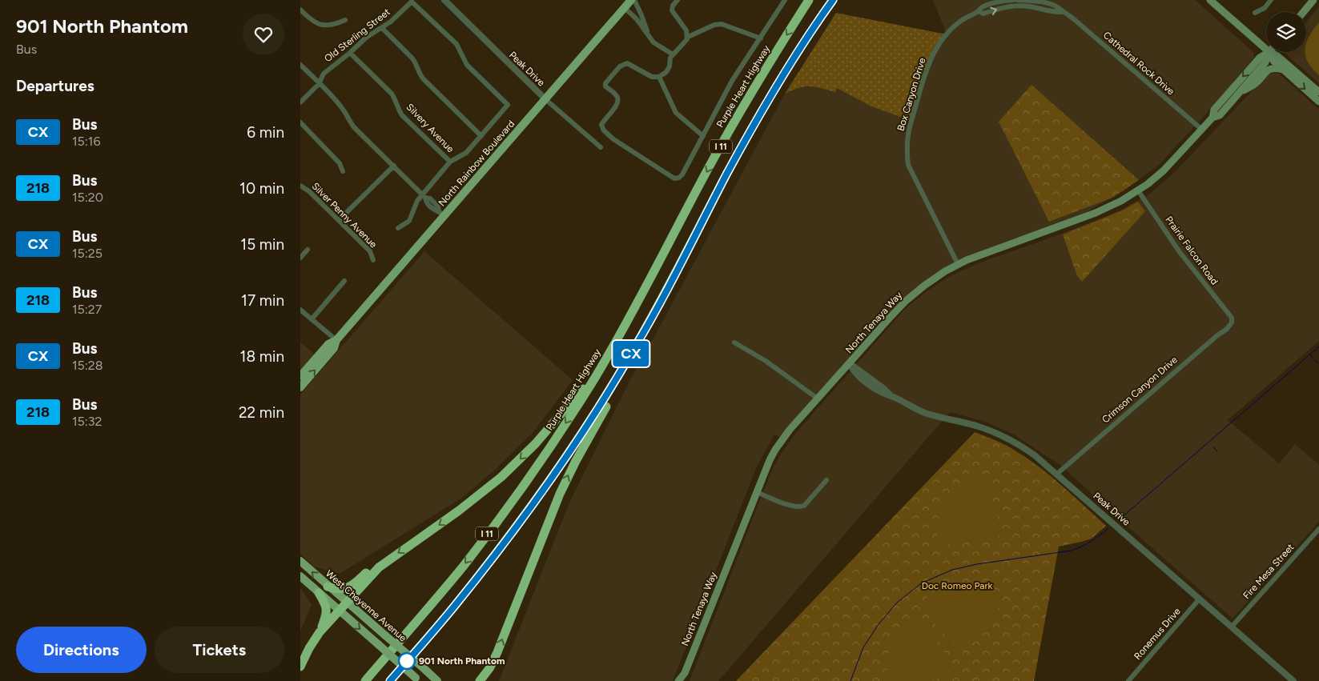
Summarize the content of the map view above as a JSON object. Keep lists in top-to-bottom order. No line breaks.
{"streets":{"highway":["Purple Heart Highway","I 11"],"main road":["North Rainbow Boulevard","North Tenaya Way","West Cheyenne Avenue"],"street":["Old Sterling Street","Cathedral Rock Drive","Peak Drive","Box Canyon Drive","Silvery Avenue","Silver Penny Avenue","Prairie Falcon Road","Crimson Canyon Drive","Fire Mesa Street","Ronemus Drive"]},"crossings":[["Old Sterling Street","Silvery Avenue"],["Cathedral Rock Drive","Box Canyon Drive"],["Cathedral Rock Drive","North Tenaya Way"],["Peak Drive","North Rainbow Boulevard"],["Peak Drive","North Tenaya Way"],["Peak Drive","Crimson Canyon Drive"],["Peak Drive","Fire Mesa Street"],["Peak Drive","Ronemus Drive"],["Box Canyon Drive","North Tenaya Way"],["Prairie Falcon Road","North Tenaya Way"],["Prairie Falcon Road","Crimson Canyon Drive"]],"parks":["Doc Romeo Park"],"places":["901 North Phantom"],"lines":["bus line CX"],"page":{"heading":[["901 North Phantom","Bus"],"Departures"],"on_map":"CX","list":[{"mark":"CX","name":"Bus","note":"15:16","value":"6 min"},{"mark":"218","name":"Bus","note":"15:20","value":"10 min"},{"mark":"CX","name":"Bus","note":"15:25","value":"15 min"},{"mark":"218","name":"Bus","note":"15:27","value":"17 min"},{"mark":"CX","name":"Bus","note":"15:28","value":"18 min"},{"mark":"218","name":"Bus","note":"15:32","value":"22 min"}],"buttons":["Directions","Tickets"]}}
